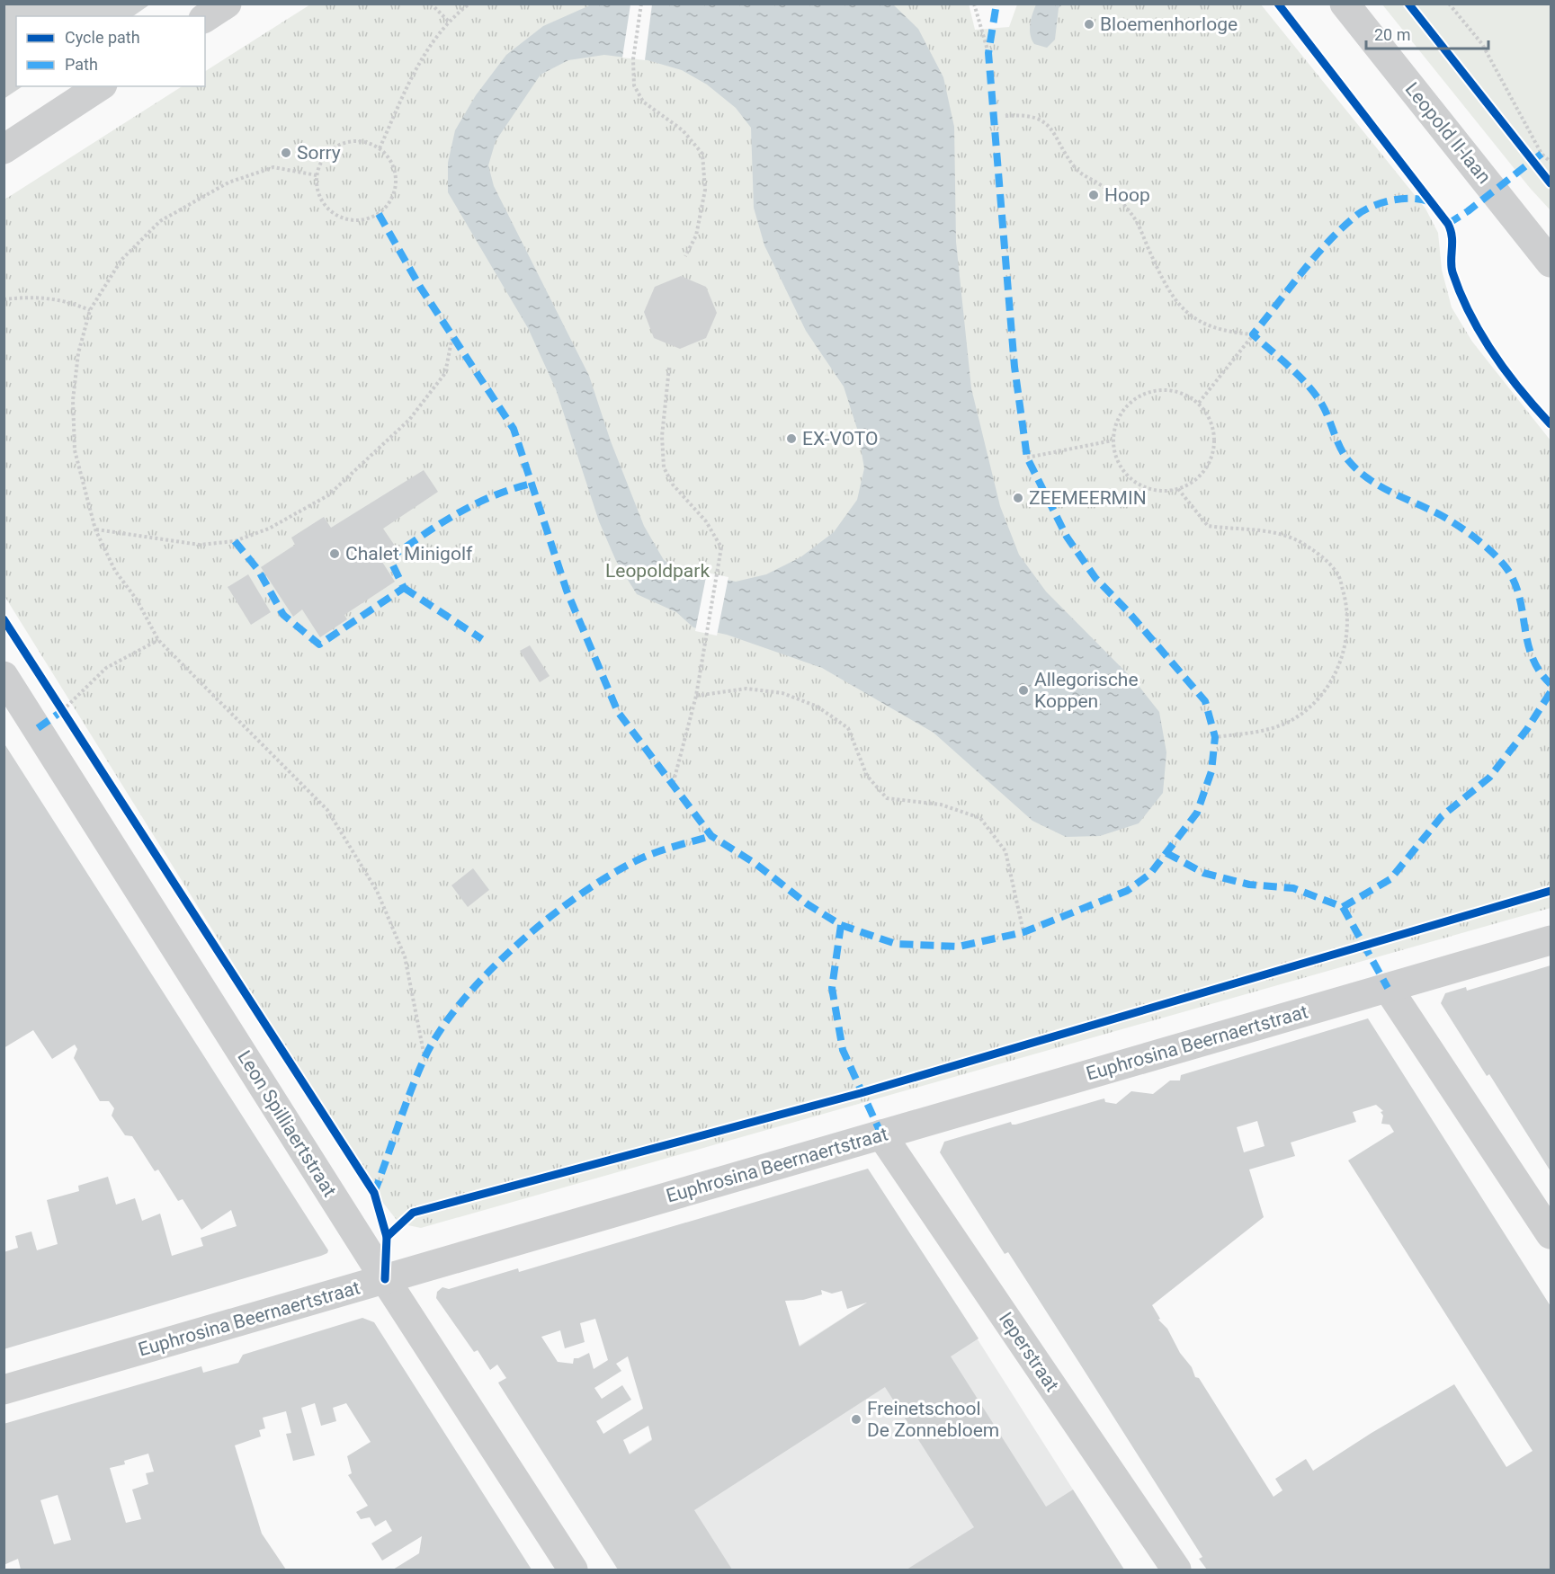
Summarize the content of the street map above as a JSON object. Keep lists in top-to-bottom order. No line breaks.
{"streets":{"street":["Leopold II-laan","Euphrosina Beernaertstraat","Leon Spilliaertstraat","Ieperstraat"]},"crossings":[["Euphrosina Beernaertstraat","Leon Spilliaertstraat"],["Euphrosina Beernaertstraat","Ieperstraat"]],"parks":["Leopoldpark"],"places":["Bloemenhorloge","Sorry","Hoop","EX-VOTO","ZEEMEERMIN","Chalet Minigolf","Allegorische Koppen","Freinetschool De Zonnebloem"],"legend":["Cycle path","Path"],"scale_bar":"20 m"}
